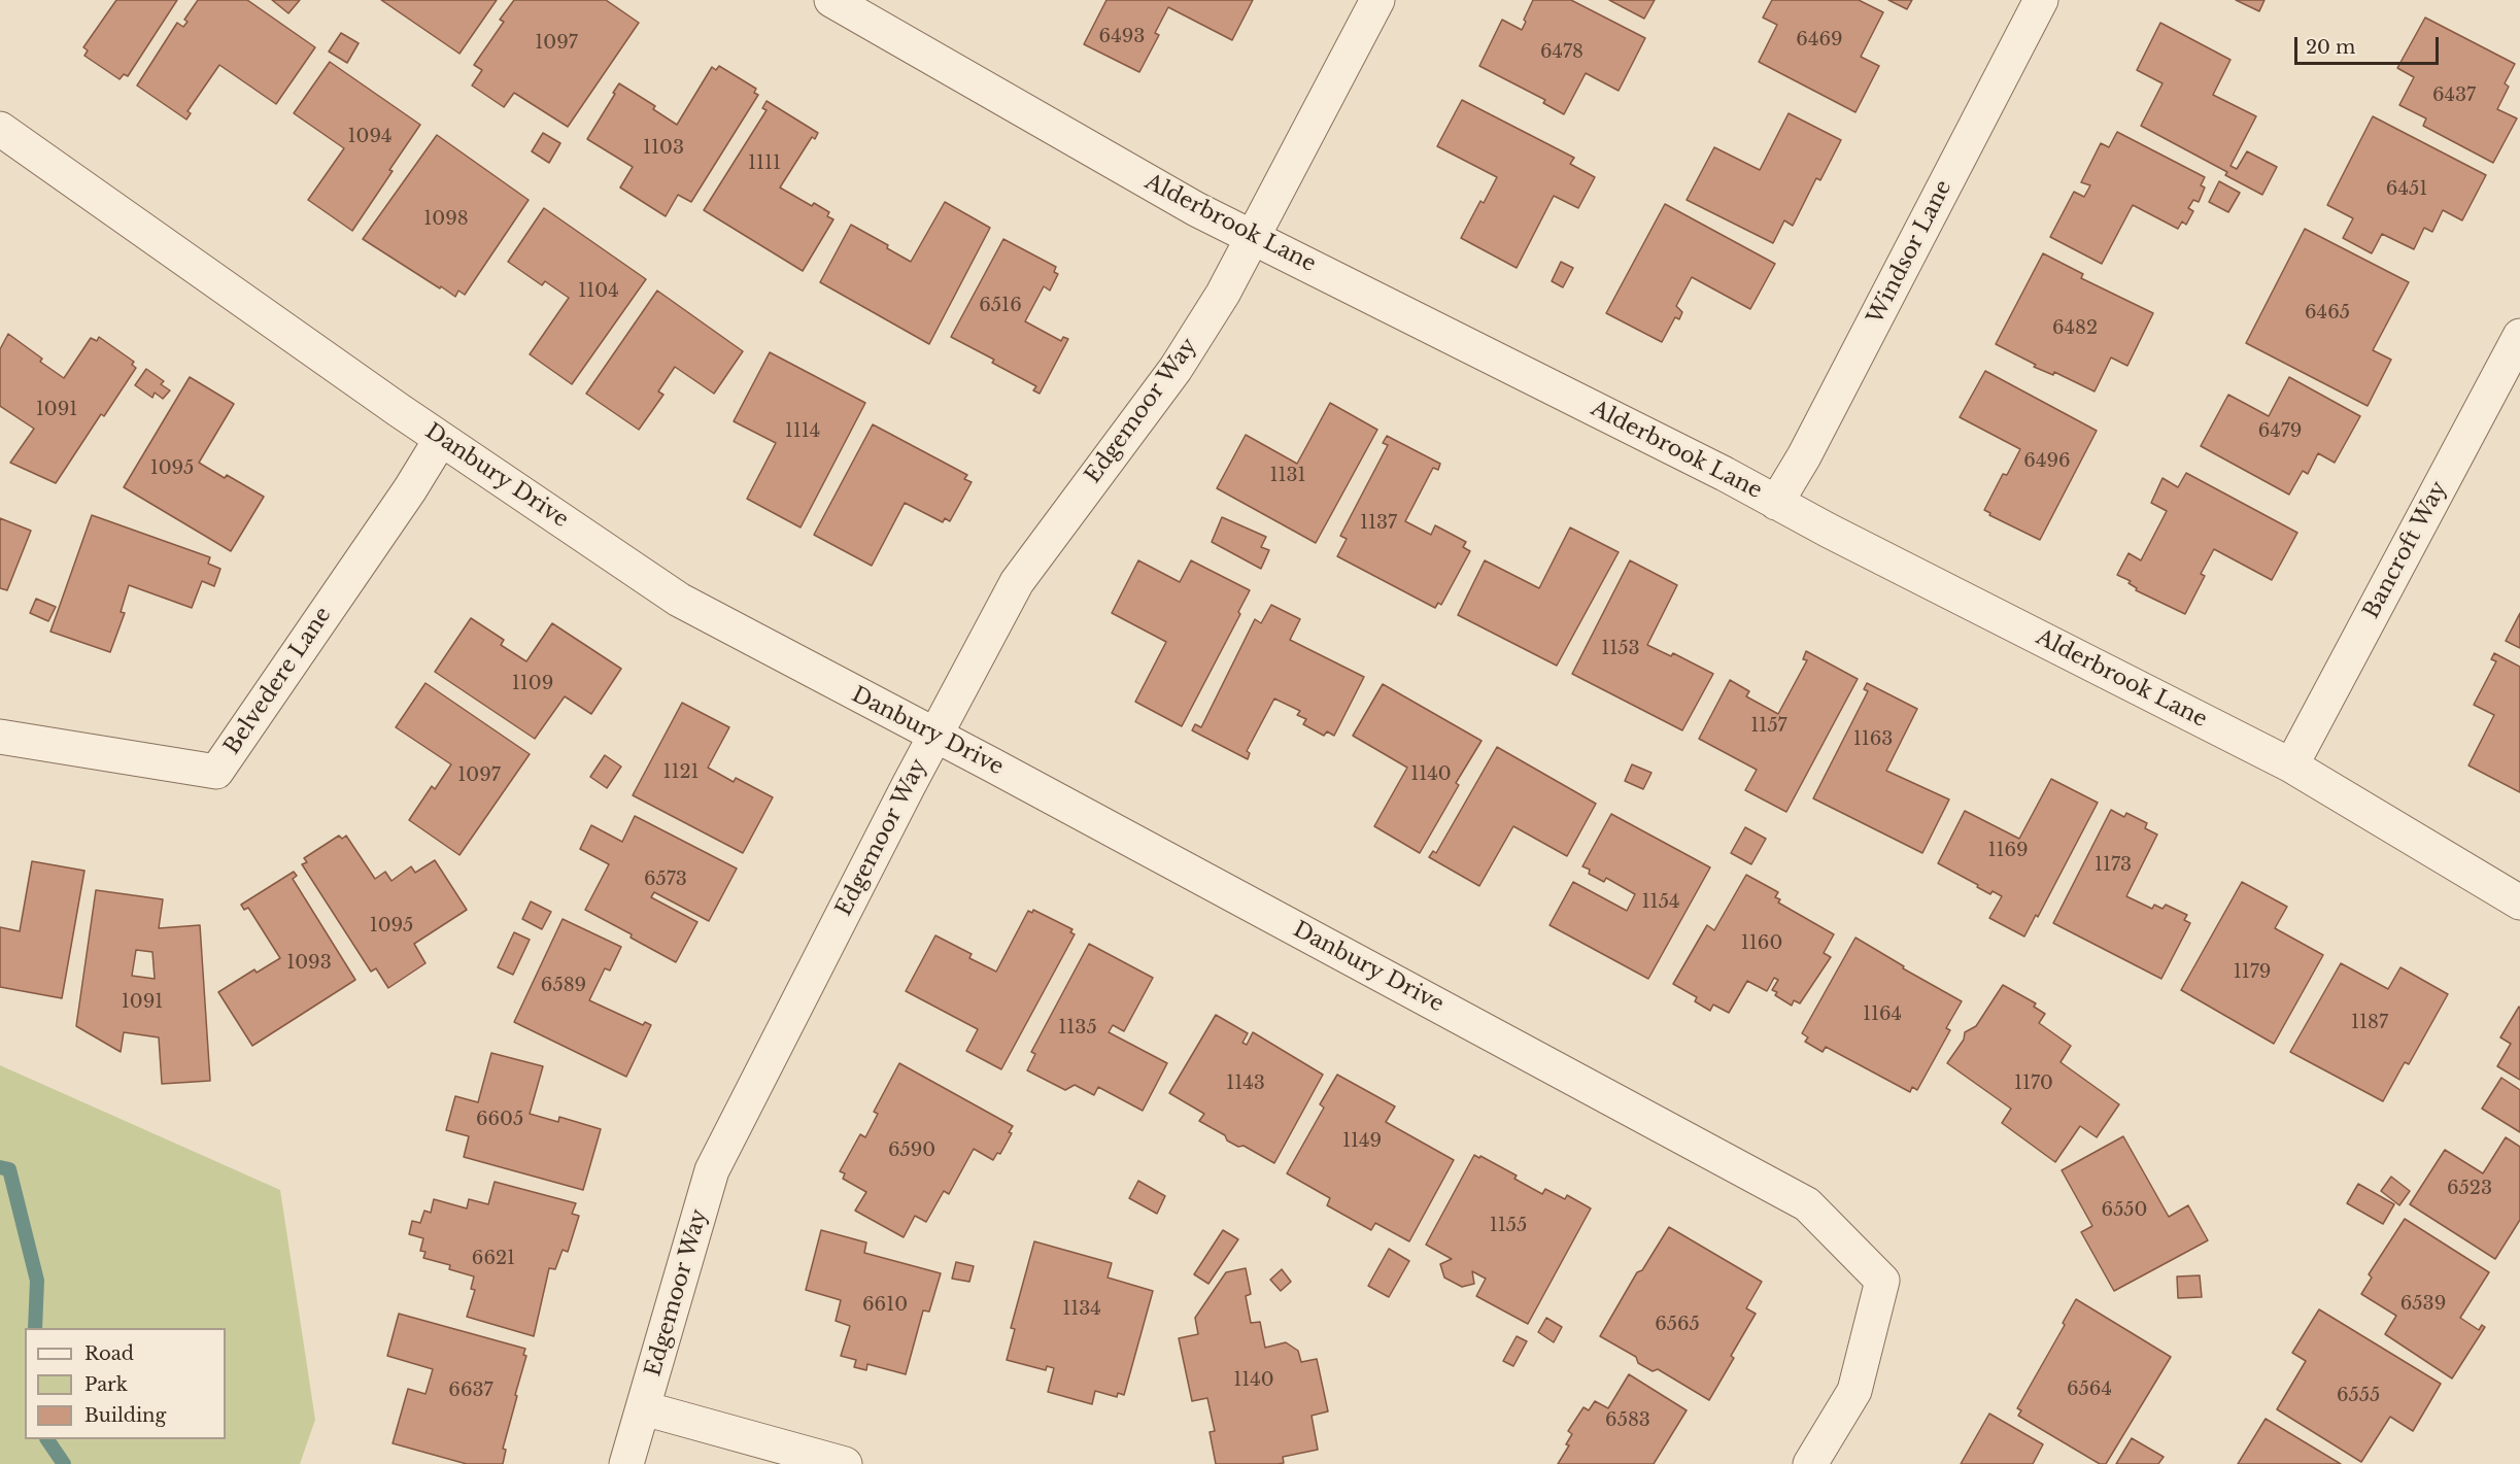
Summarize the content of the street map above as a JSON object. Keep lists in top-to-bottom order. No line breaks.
{"streets":{"street":["Alderbrook Lane","Windsor Lane","Edgemoor Way","Danbury Drive","Bancroft Way","Belvedere Lane"]},"crossings":[["Alderbrook Lane","Windsor Lane"],["Alderbrook Lane","Edgemoor Way"],["Alderbrook Lane","Bancroft Way"],["Edgemoor Way","Danbury Drive"],["Danbury Drive","Belvedere Lane"]],"house_numbers":["6493","6469","1097","6478","6437","1094","1103","1111","6451","1098","1104","6516","6465","6482","1091","1114","6479","6496","1095","1131","1137","1153","1109","1157","1163","1121","1140","1097","1169","1173","6573","1154","1095","1160","1093","1179","6589","1091","1164","1187","1135","1143","1170","6605","1149","6590","6523","6550","1155","6621","6539","6610","1134","6565","1140","6564","6637","6555","6583"],"legend":["Road","Park","Building"],"scale_bar":"20 m"}
